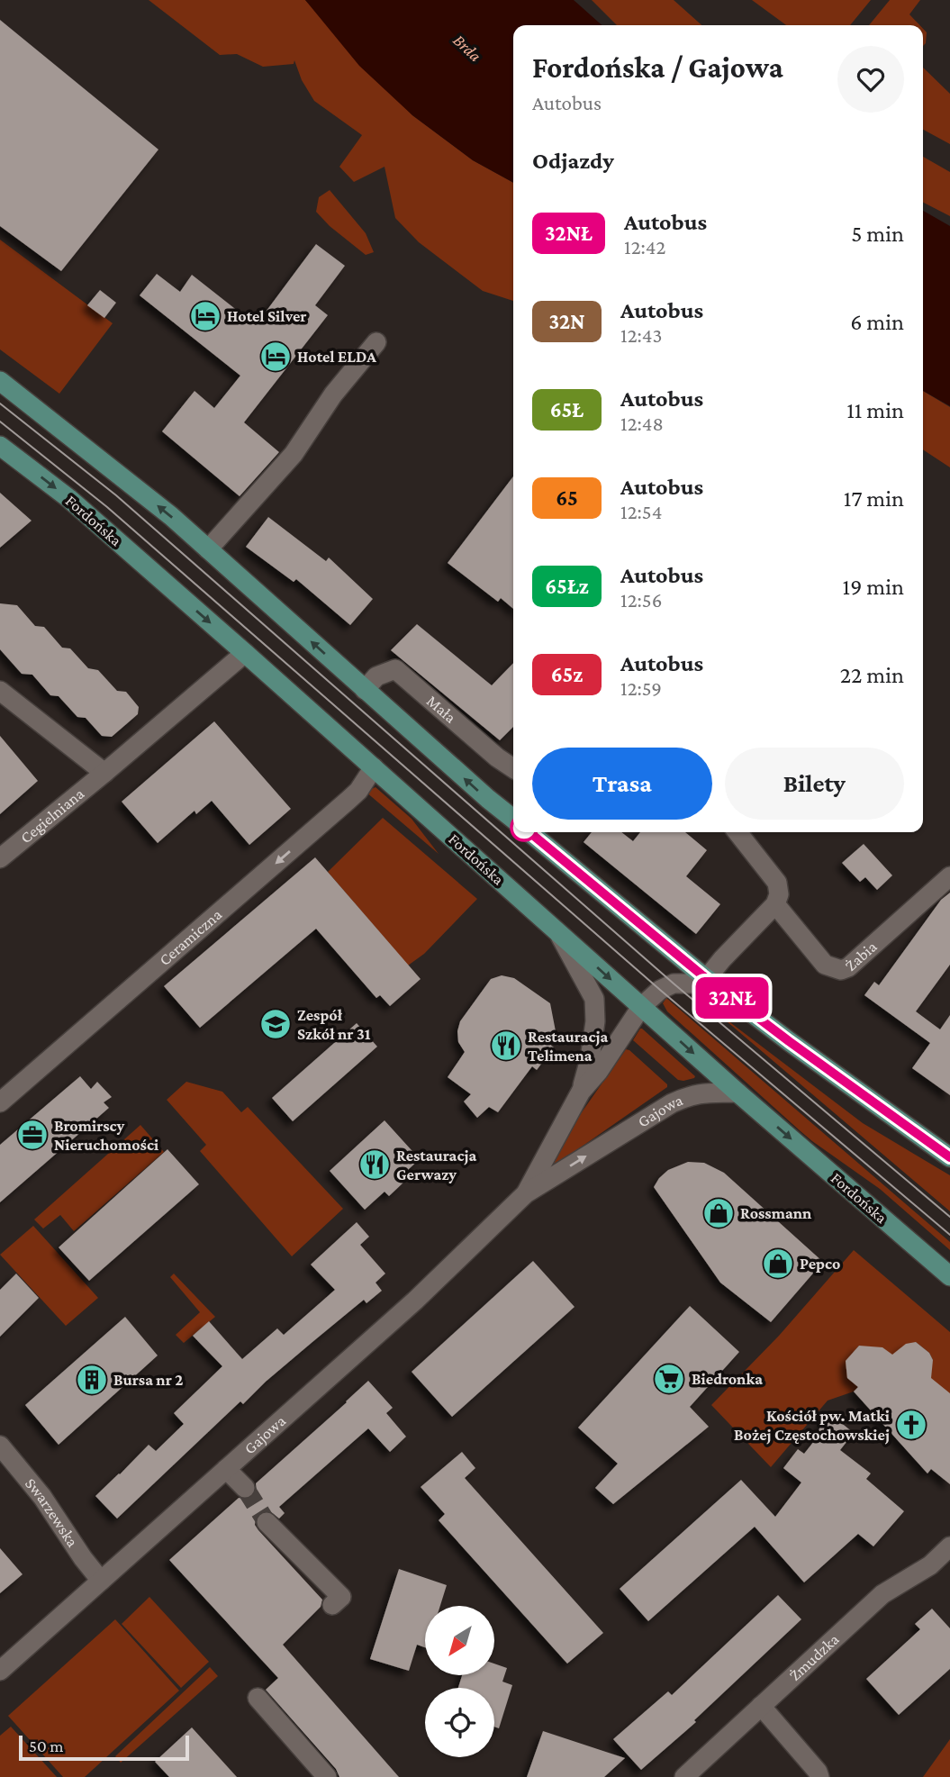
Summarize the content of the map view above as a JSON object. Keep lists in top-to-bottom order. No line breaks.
{"streets":{"main road":["Fordońska"],"street":["Mała","Cegielniana","Ceramiczna","Żabia","Gajowa","Swarzewska","Żmudzka"]},"crossings":[["Fordońska","Cegielniana"],["Fordońska","Ceramiczna"],["Fordońska","Gajowa"],["Gajowa","Swarzewska"]],"one_way":["Ceramiczna"],"water":["Brda"],"places":{"hotel":["Hotel Silver","Hotel ELDA"],"school or university":["Zespół Szkół nr 31"],"restaurant":["Restauracja Telimena","Restauracja Gerwazy"],"office":["Bromirscy Nieruchomości"],"shop":["Rossmann","Pepco"],"supermarket":["Biedronka"],"building":["Bursa nr 2"],"church":["Kościół pw. Matki Bożej Częstochowskiej"]},"lines":["bus line 32NŁ"],"scale_bar":"50 m","north":"bottom left","page":{"on_map":"32NŁ","heading":[["Fordońska / Gajowa","Autobus"],"Odjazdy"],"list":[{"mark":"32NŁ","name":"Autobus","note":"12:42","value":"5 min"},{"mark":"32N","name":"Autobus","note":"12:43","value":"6 min"},{"mark":"65Ł","name":"Autobus","note":"12:48","value":"11 min"},{"mark":"65","name":"Autobus","note":"12:54","value":"17 min"},{"mark":"65Łz","name":"Autobus","note":"12:56","value":"19 min"},{"mark":"65z","name":"Autobus","note":"12:59","value":"22 min"}],"buttons":["Trasa","Bilety"],"scale":"50 m"}}
